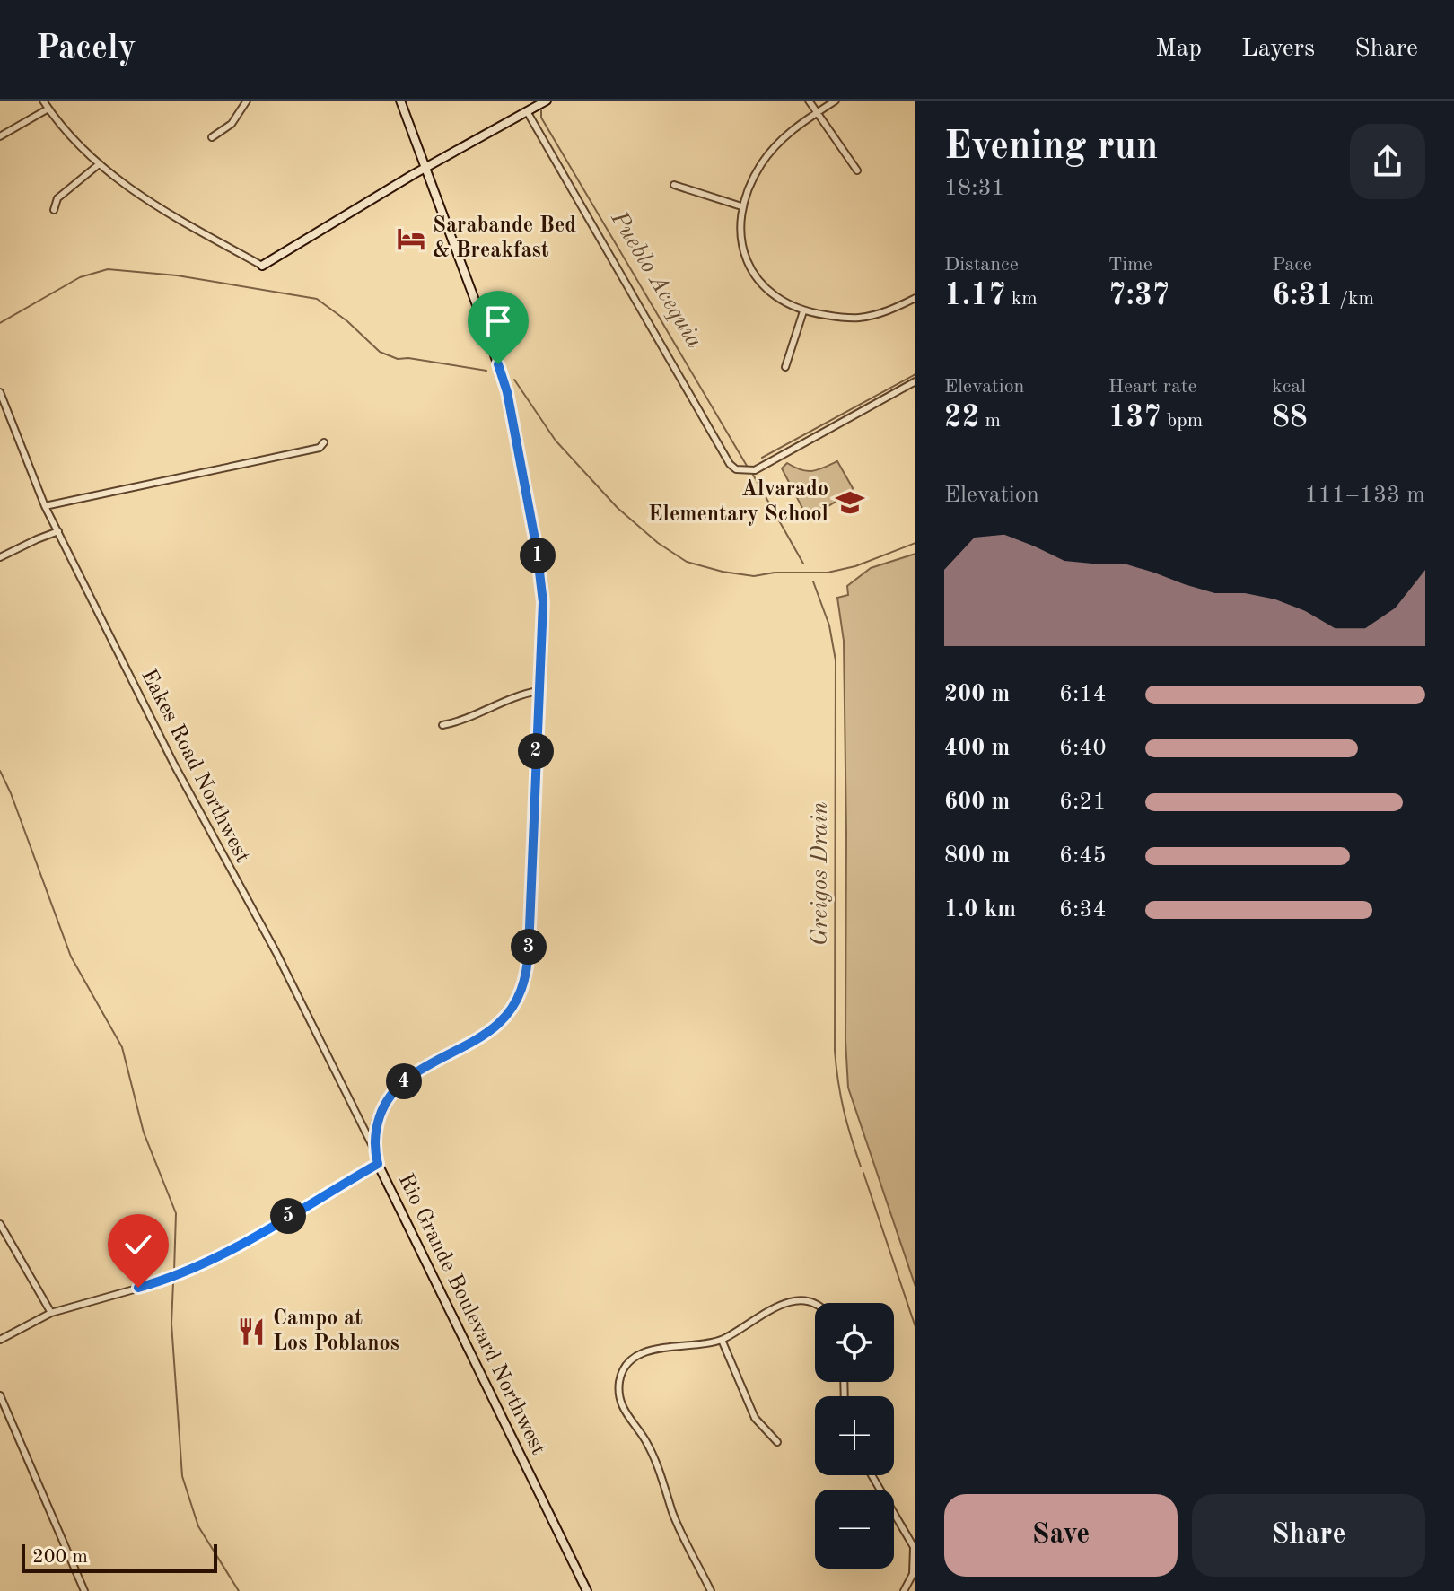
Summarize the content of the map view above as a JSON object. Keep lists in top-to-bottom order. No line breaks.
{"streets":{"street":["Eakes Road Northwest","Rio Grande Boulevard Northwest"]},"crossings":[["Eakes Road Northwest","Rio Grande Boulevard Northwest"]],"water":["Pueblo Acequia","Greigos Drain"],"places":{"hotel":["Sarabande Bed & Breakfast"],"school or university":["Alvarado Elementary School"],"restaurant":["Campo at Los Poblanos"]},"scale_bar":"200 m","page":{"header":"Pacely","nav":["Map","Layers","Share"],"heading":["Evening run","18:31"],"stats":[["Distance","1.17 km"],["Time","7:37"],["Pace","6:31 /km"],["Elevation","22 m"],["Heart rate","137 bpm"],["kcal","88"]],"chart":["Elevation","111–133 m"],"pins":["1","2","3","4","5"],"list":[{"name":"200 m","note":"6:14"},{"name":"400 m","note":"6:40"},{"name":"600 m","note":"6:21"},{"name":"800 m","note":"6:45"},{"name":"1.0 km","note":"6:34"}],"map_buttons":["+","−"],"buttons":["Save","Share"],"scale":"200 m"}}
